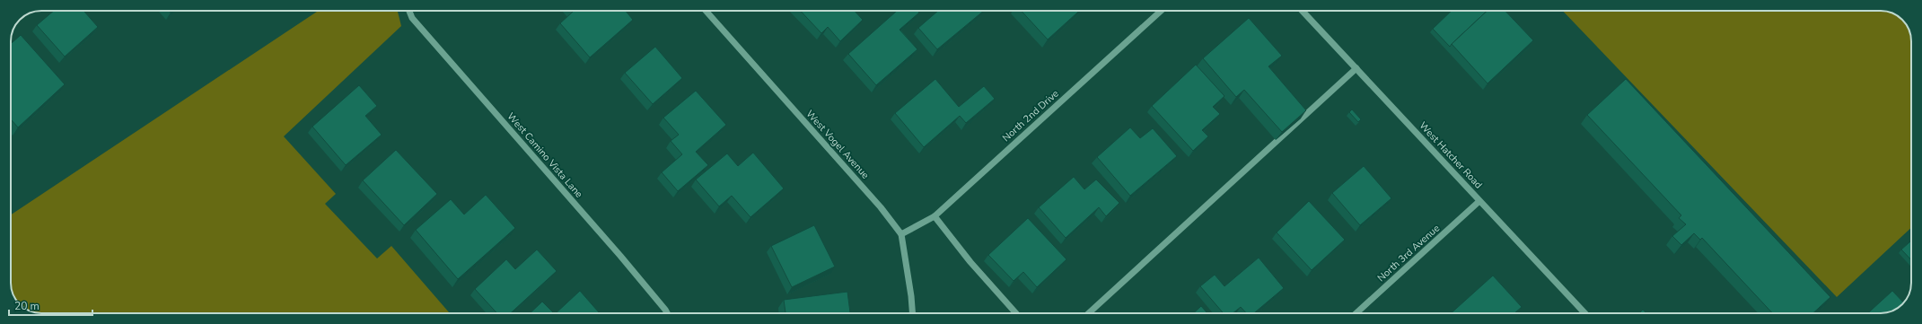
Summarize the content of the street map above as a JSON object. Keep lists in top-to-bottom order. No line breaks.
{"streets":{"street":["North 2nd Drive","West Vogel Avenue","West Camino Vista Lane","West Hatcher Road","North 3rd Avenue"]},"crossings":[["North 2nd Drive","West Vogel Avenue"],["West Hatcher Road","North 3rd Avenue"]],"scale_bar":"20 m"}
